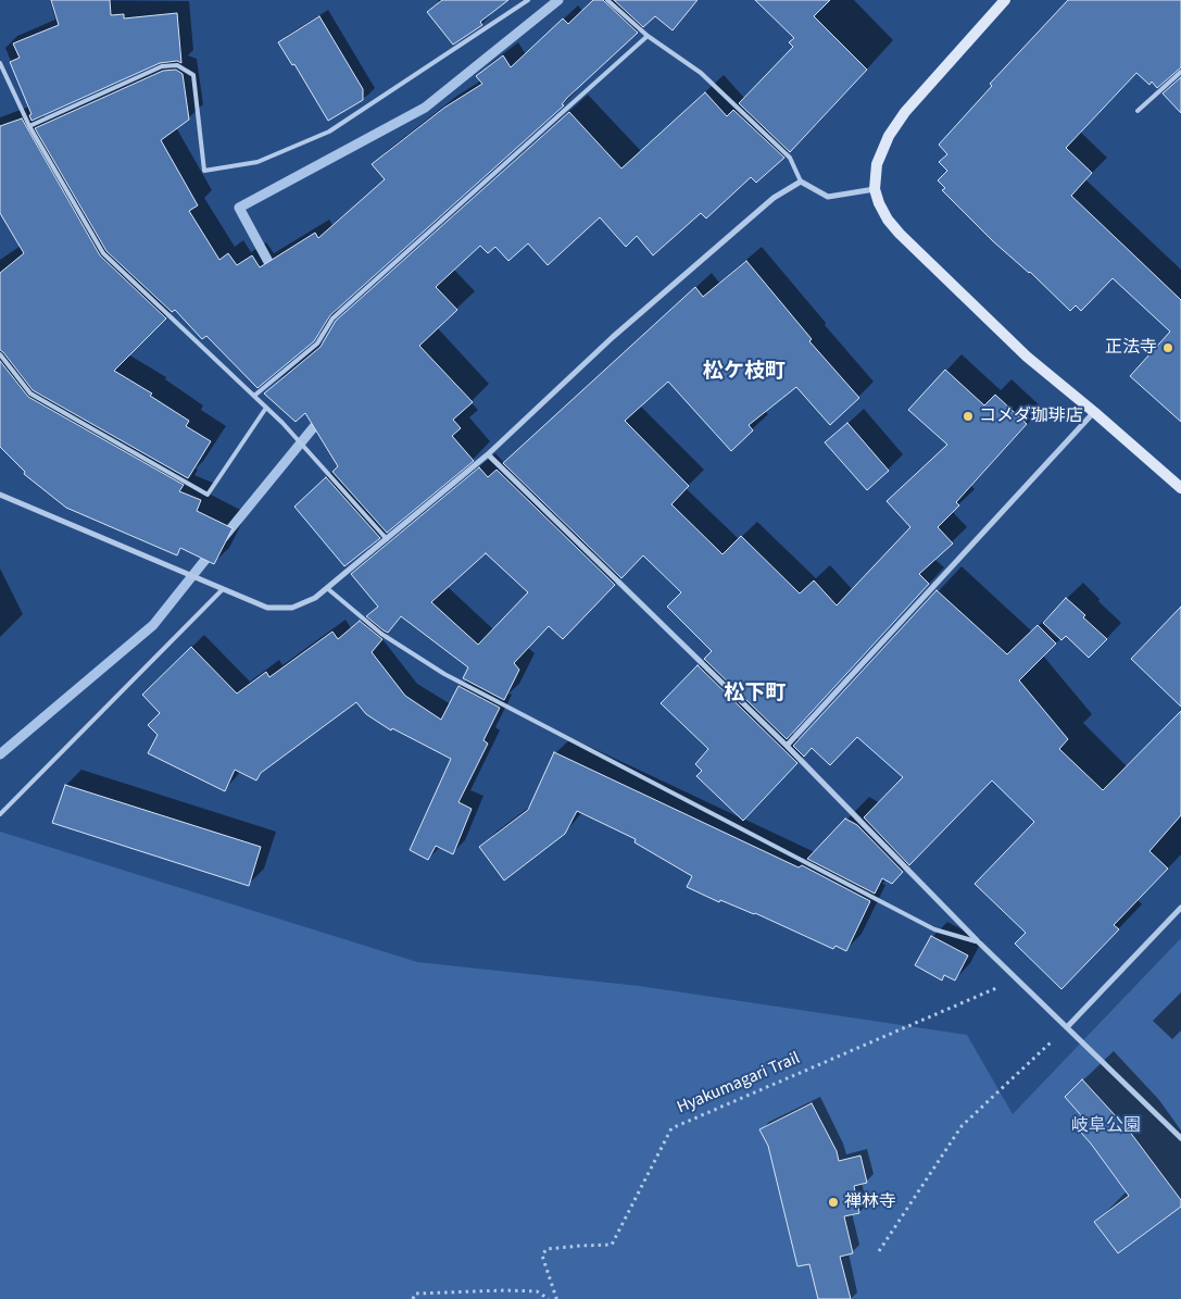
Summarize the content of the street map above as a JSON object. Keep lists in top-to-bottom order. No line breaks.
{"streets":{"path":["Hyakumagari Trail"]},"districts":["松ケ枝町","松下町"],"parks":["岐阜公園"],"places":["正法寺","コメダ珈琲店","禅林寺"]}
